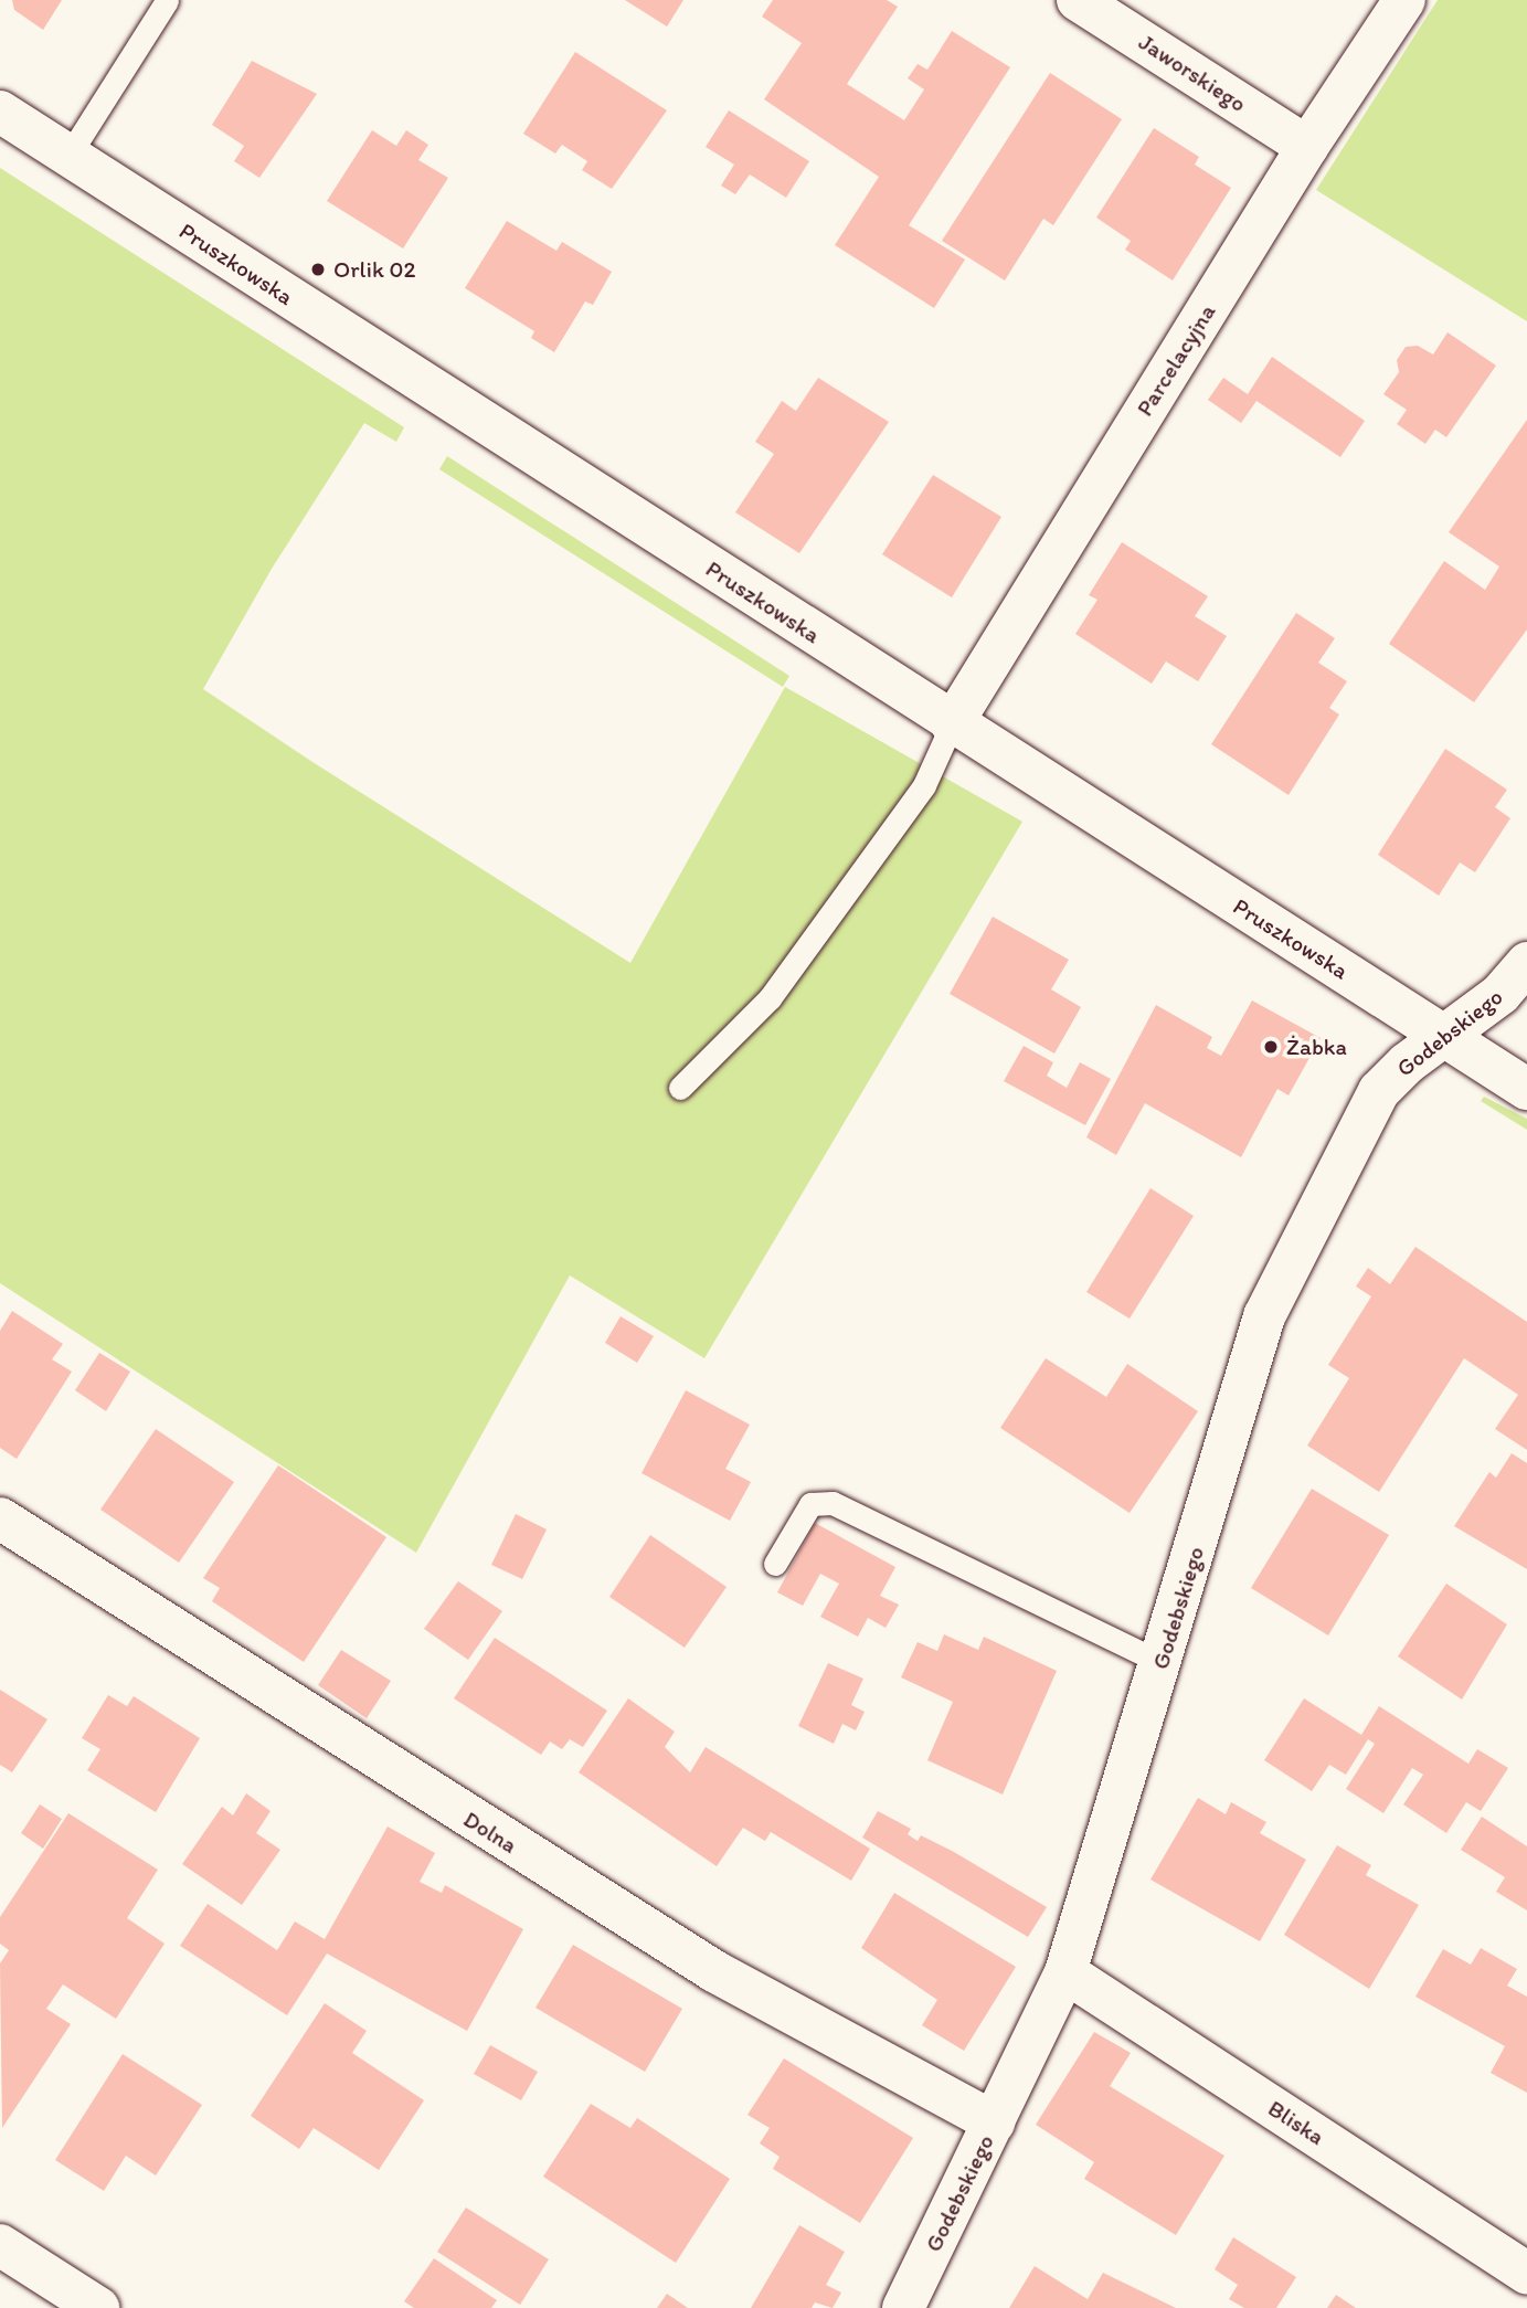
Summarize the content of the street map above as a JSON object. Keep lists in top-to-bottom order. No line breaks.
{"streets":{"street":["Jaworskiego","Pruszkowska","Parcelacyjna","Godebskiego","Dolna","Bliska"]},"crossings":[["Jaworskiego","Parcelacyjna"],["Pruszkowska","Parcelacyjna"],["Pruszkowska","Godebskiego"],["Godebskiego","Dolna"],["Godebskiego","Bliska"]],"places":["Orlik 02","Żabka"]}
